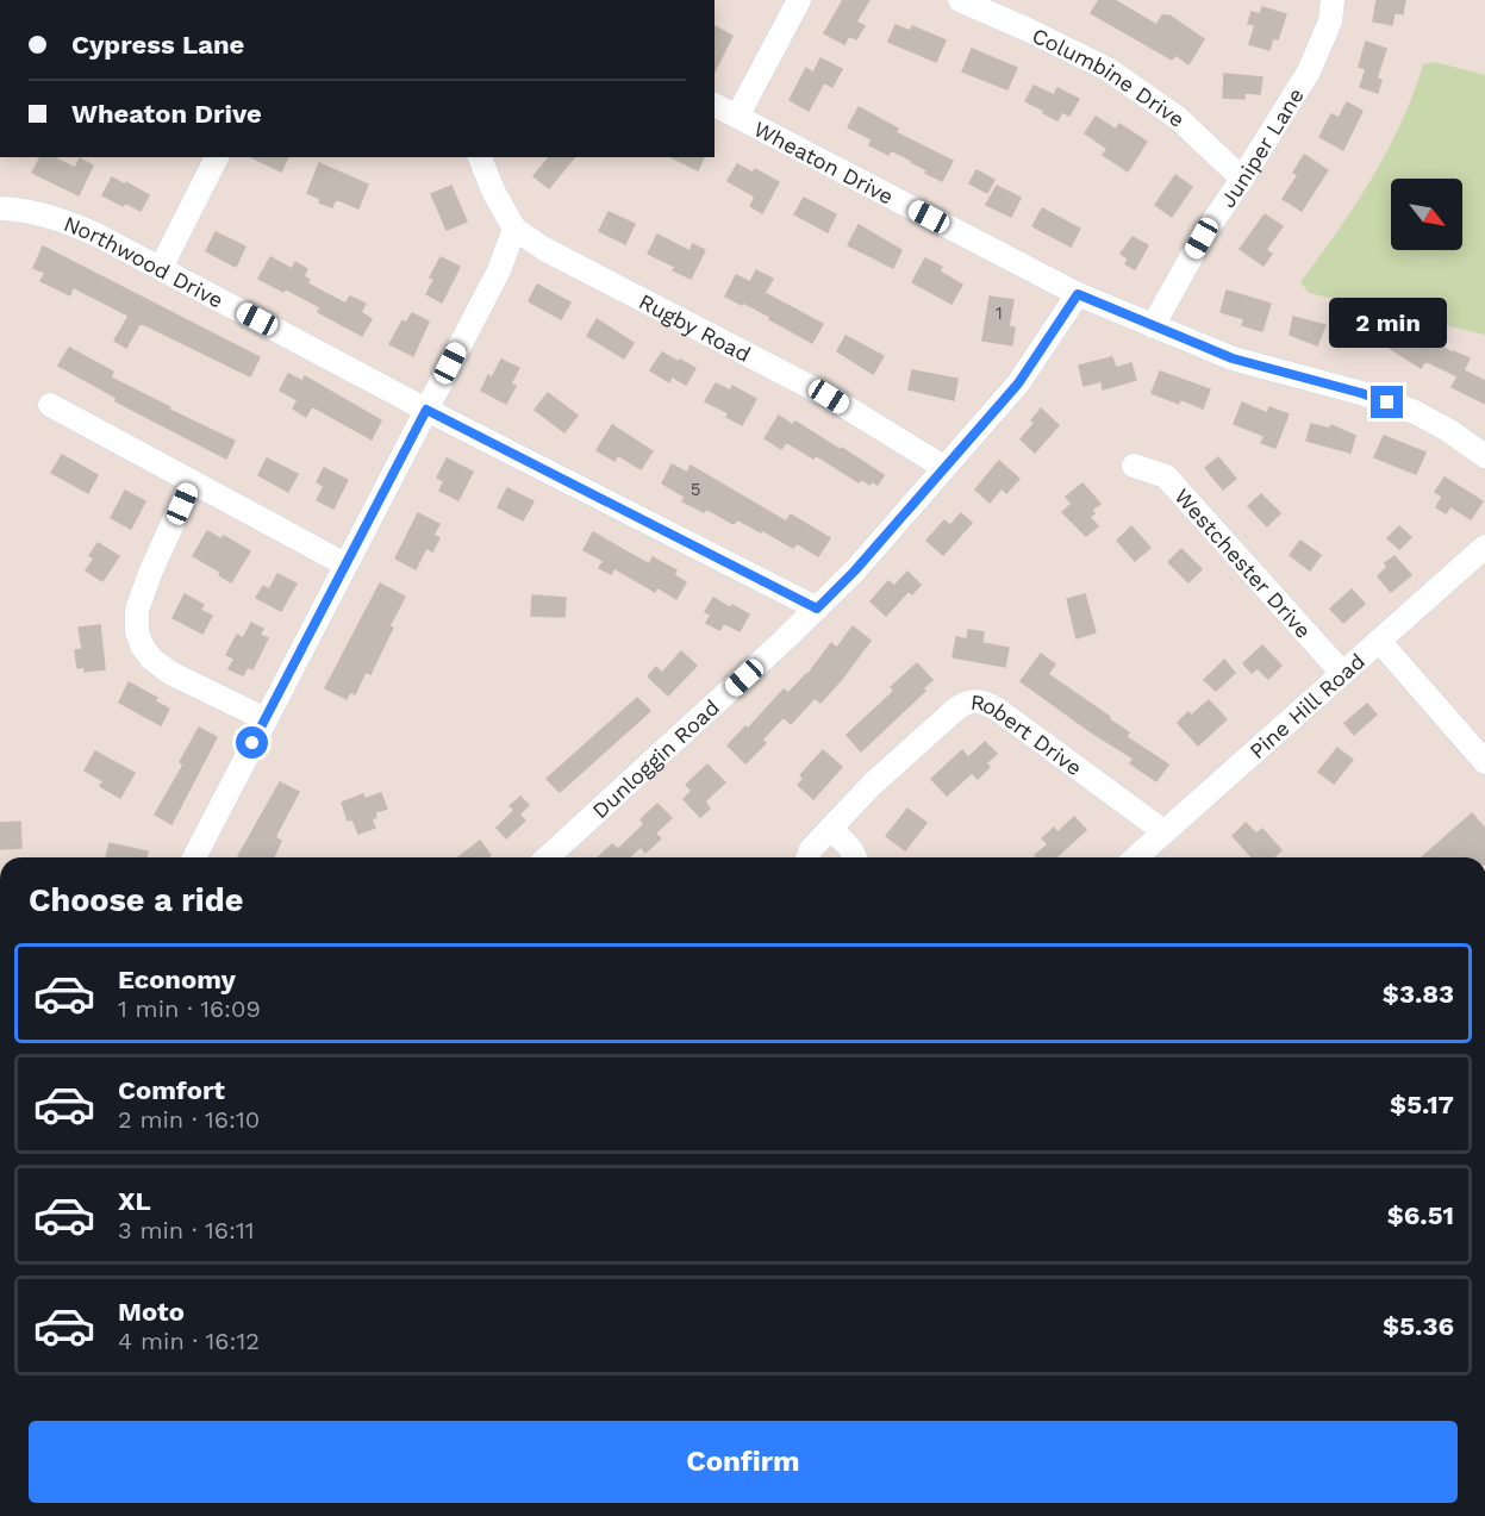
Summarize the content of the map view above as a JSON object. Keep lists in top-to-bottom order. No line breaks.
{"streets":{"street":["Columbine Drive","Juniper Lane","Wheaton Drive","Northwood Drive","Rugby Road","Westchester Drive","Pine Hill Road","Robert Drive","Dunloggin Road"]},"crossings":[["Columbine Drive","Juniper Lane"],["Juniper Lane","Wheaton Drive"],["Wheaton Drive","Dunloggin Road"],["Northwood Drive","Dunloggin Road"],["Rugby Road","Dunloggin Road"],["Westchester Drive","Pine Hill Road"],["Pine Hill Road","Robert Drive"]],"house_numbers":["1","5"],"north":"bottom right","page":{"banner":["Cypress Lane","Wheaton Drive"],"bubble":"2 min","heading":"Choose a ride","list":[{"name":"Economy","note":"1 min · 16:09","value":"$3.83"},{"name":"Comfort","note":"2 min · 16:10","value":"$5.17"},{"name":"XL","note":"3 min · 16:11","value":"$6.51"},{"name":"Moto","note":"4 min · 16:12","value":"$5.36"}],"buttons":"Confirm"}}
